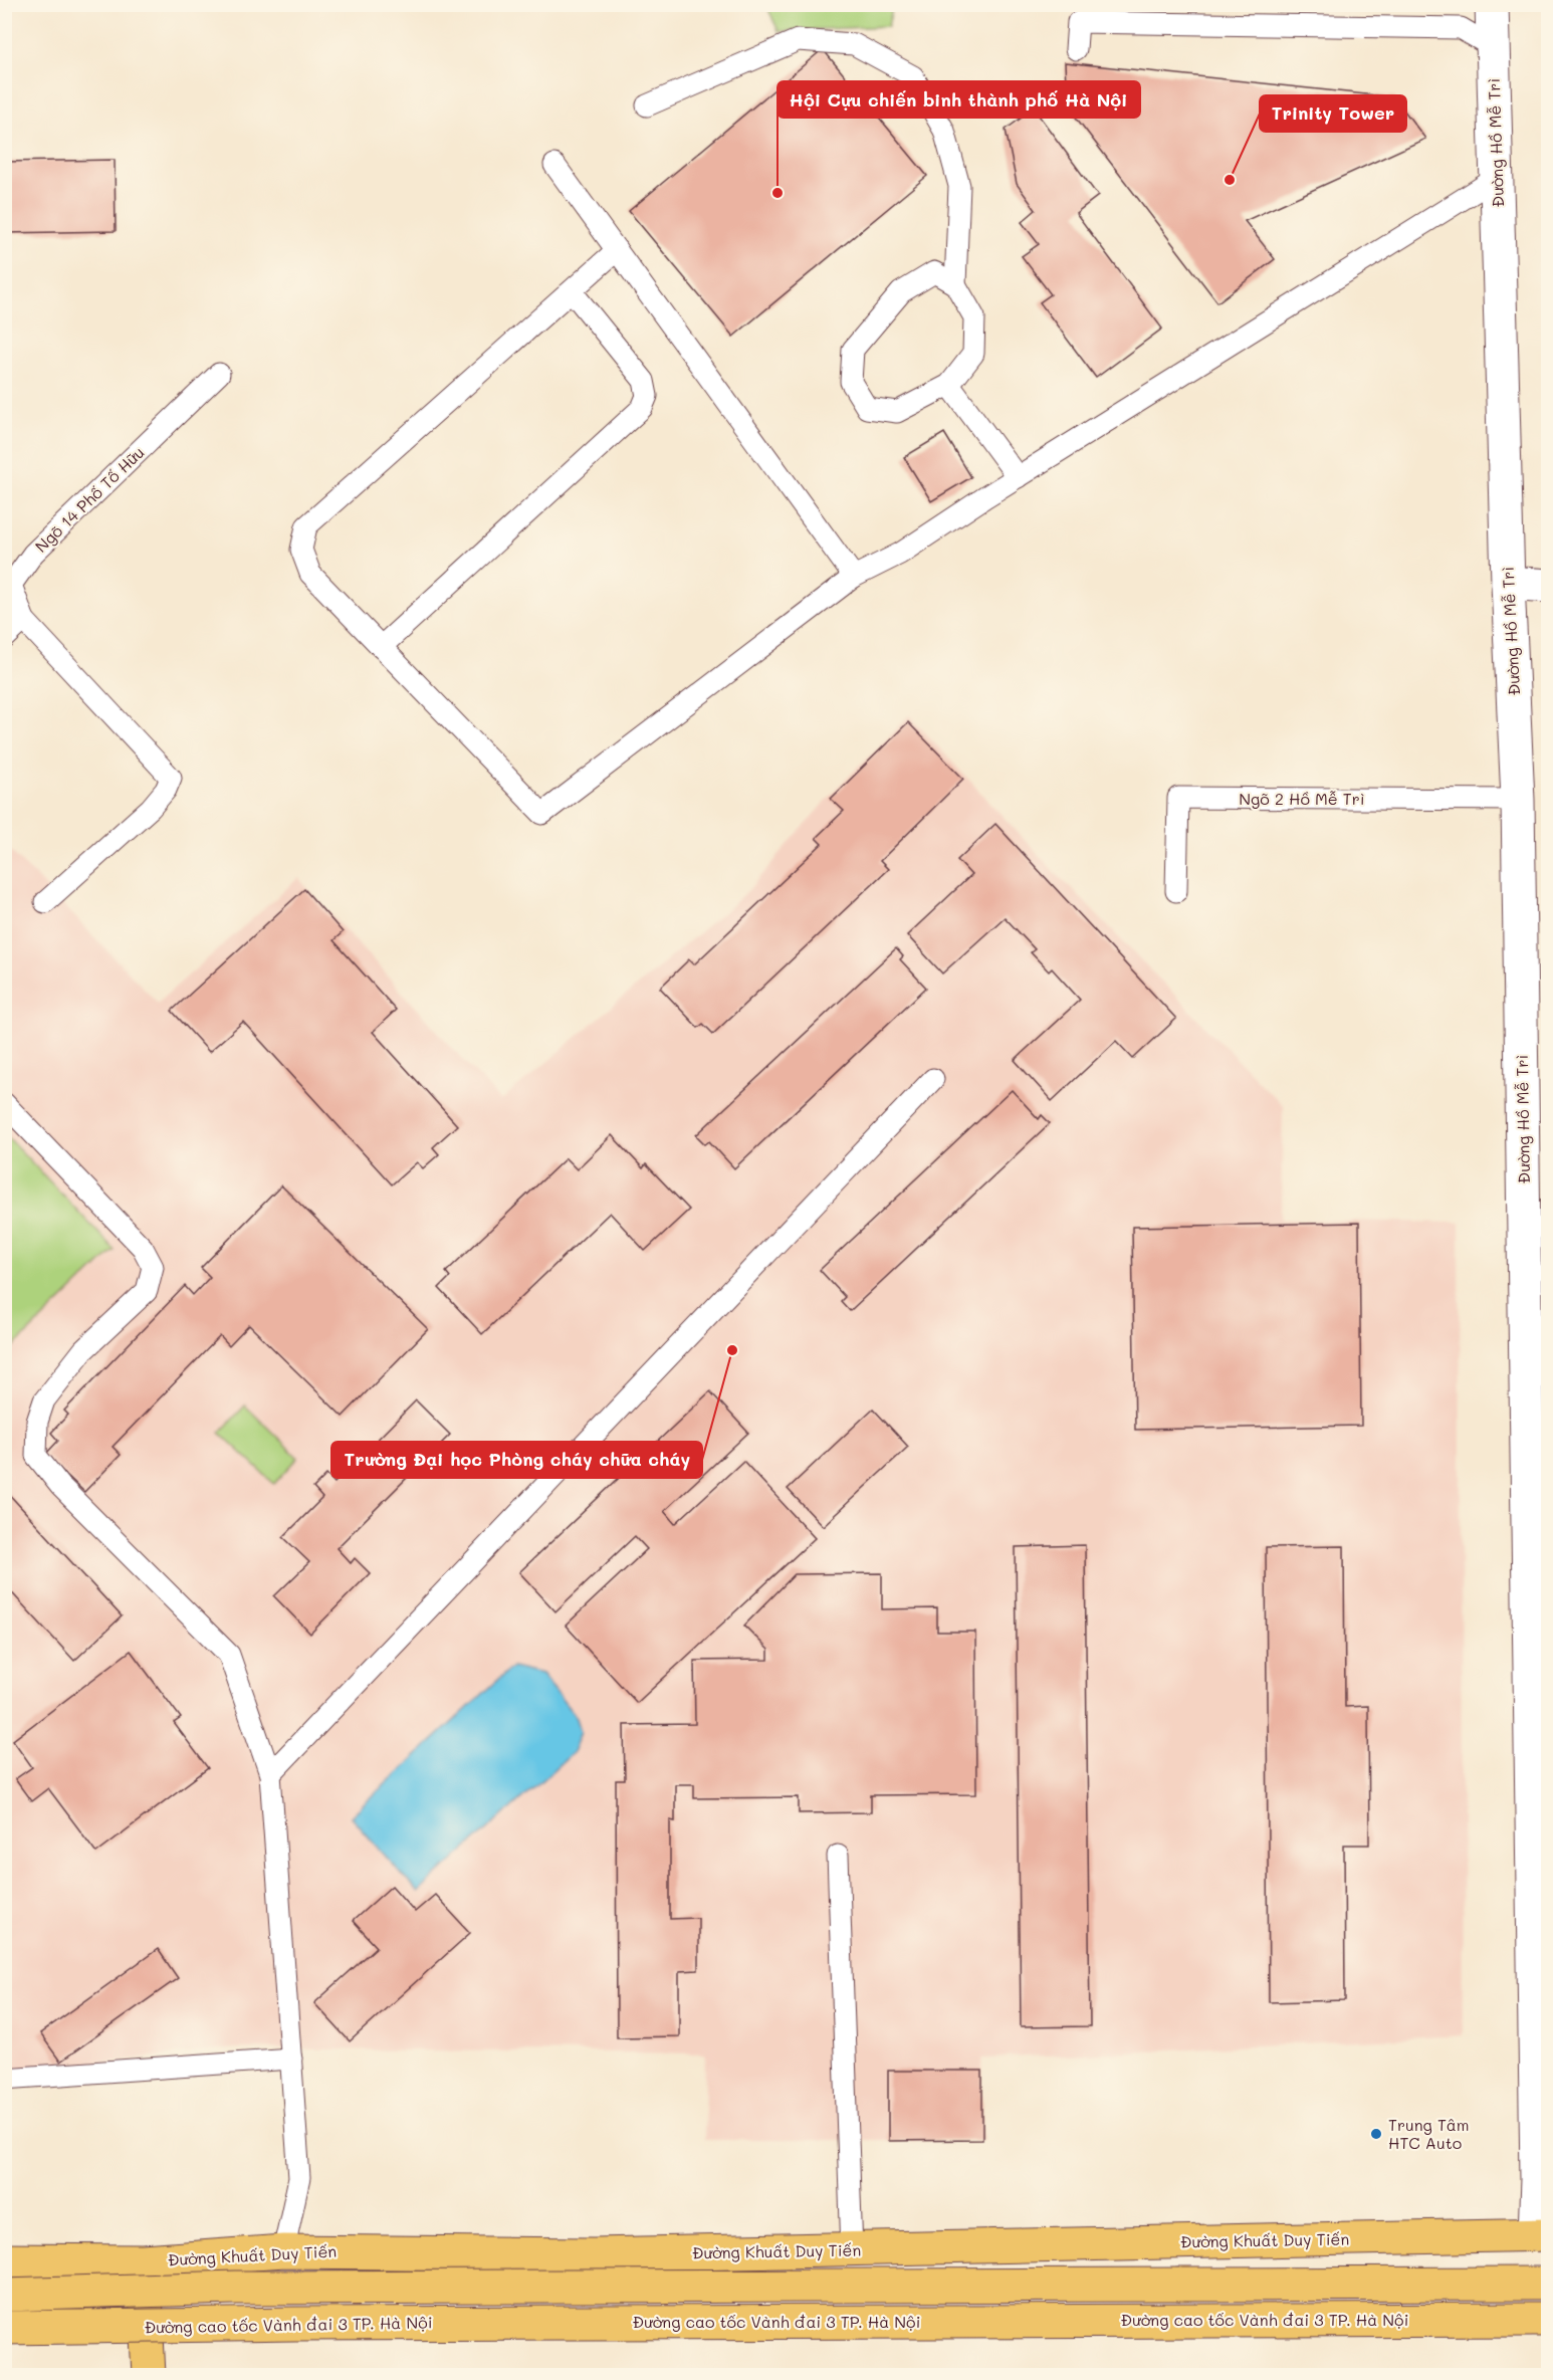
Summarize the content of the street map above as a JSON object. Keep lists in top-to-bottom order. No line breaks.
{"streets":{"main road":["Đường Khuất Duy Tiến","Đường cao tốc Vành đai 3 TP. Hà Nội"],"street":["Đường Hồ Mễ Trì"],"lane":["Ngõ 14 Phố Tố Hữu","Ngõ 2 Hồ Mễ Trì"]},"crossings":[["Đường Hồ Mễ Trì","Ngõ 2 Hồ Mễ Trì"],["Đường Hồ Mễ Trì","Đường Khuất Duy Tiến"]],"places":["Trinity Tower","Hội Cựu chiến binh thành phố Hà Nội","Trường Đại học Phòng cháy chữa cháy","Trung Tâm HTC Auto"]}
